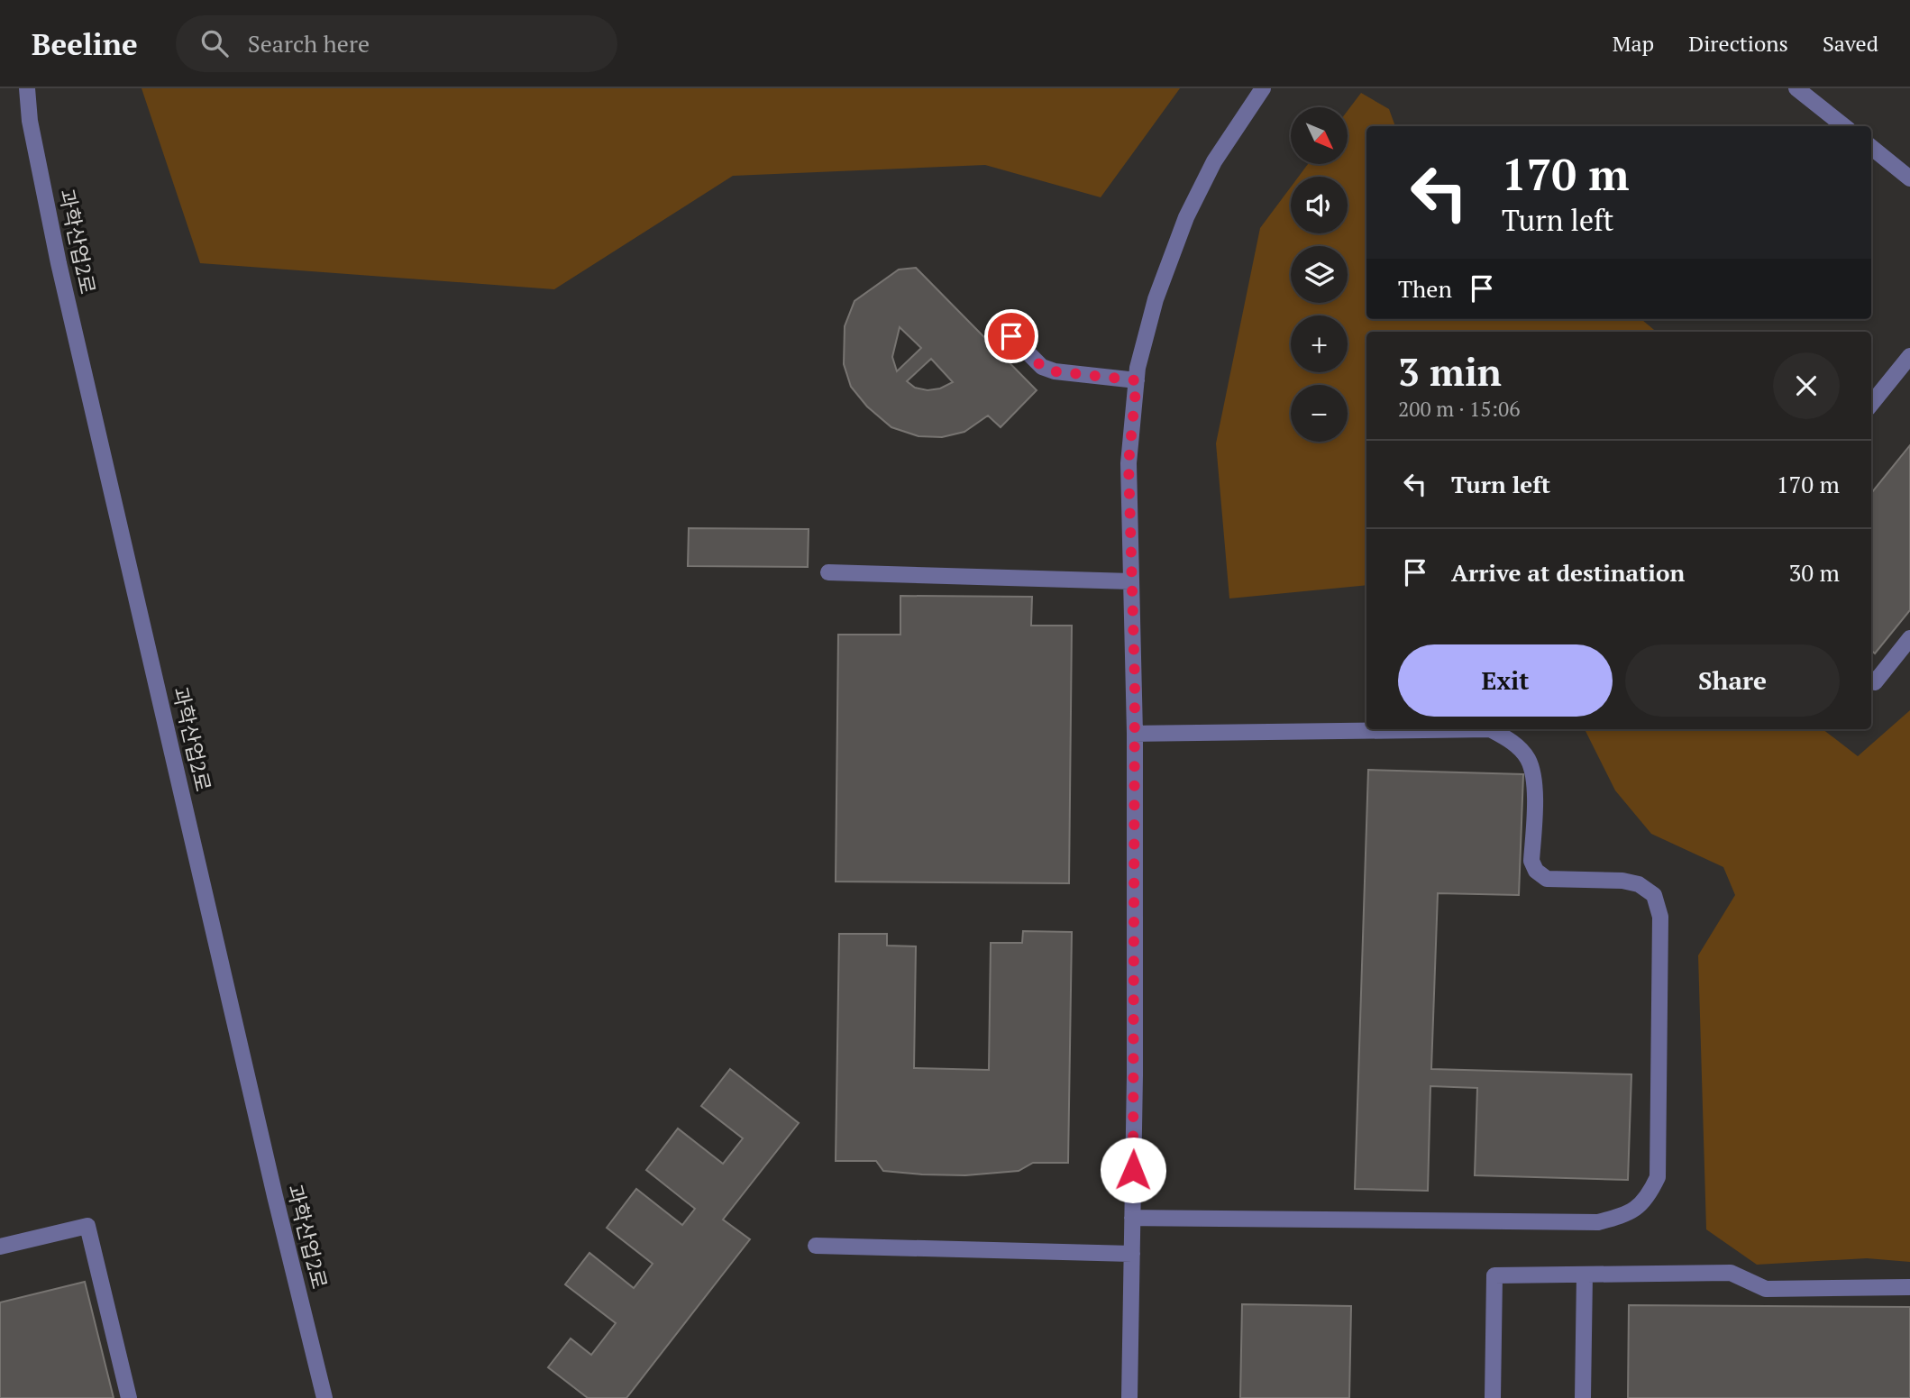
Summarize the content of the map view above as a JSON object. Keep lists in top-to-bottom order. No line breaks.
{"streets":{"street":["과학산업2로"]},"north":"bottom right","page":{"header":"Beeline","search":"Search here","nav":["Map","Directions","Saved"],"map_buttons":["+","−"],"turn":["170 m","Turn left"],"then":"Then","heading":["3 min","200 m · 15:06"],"list":[{"name":"Turn left","value":"170 m"},{"name":"Arrive at destination","value":"30 m"}],"buttons":["Exit","Share"]}}
